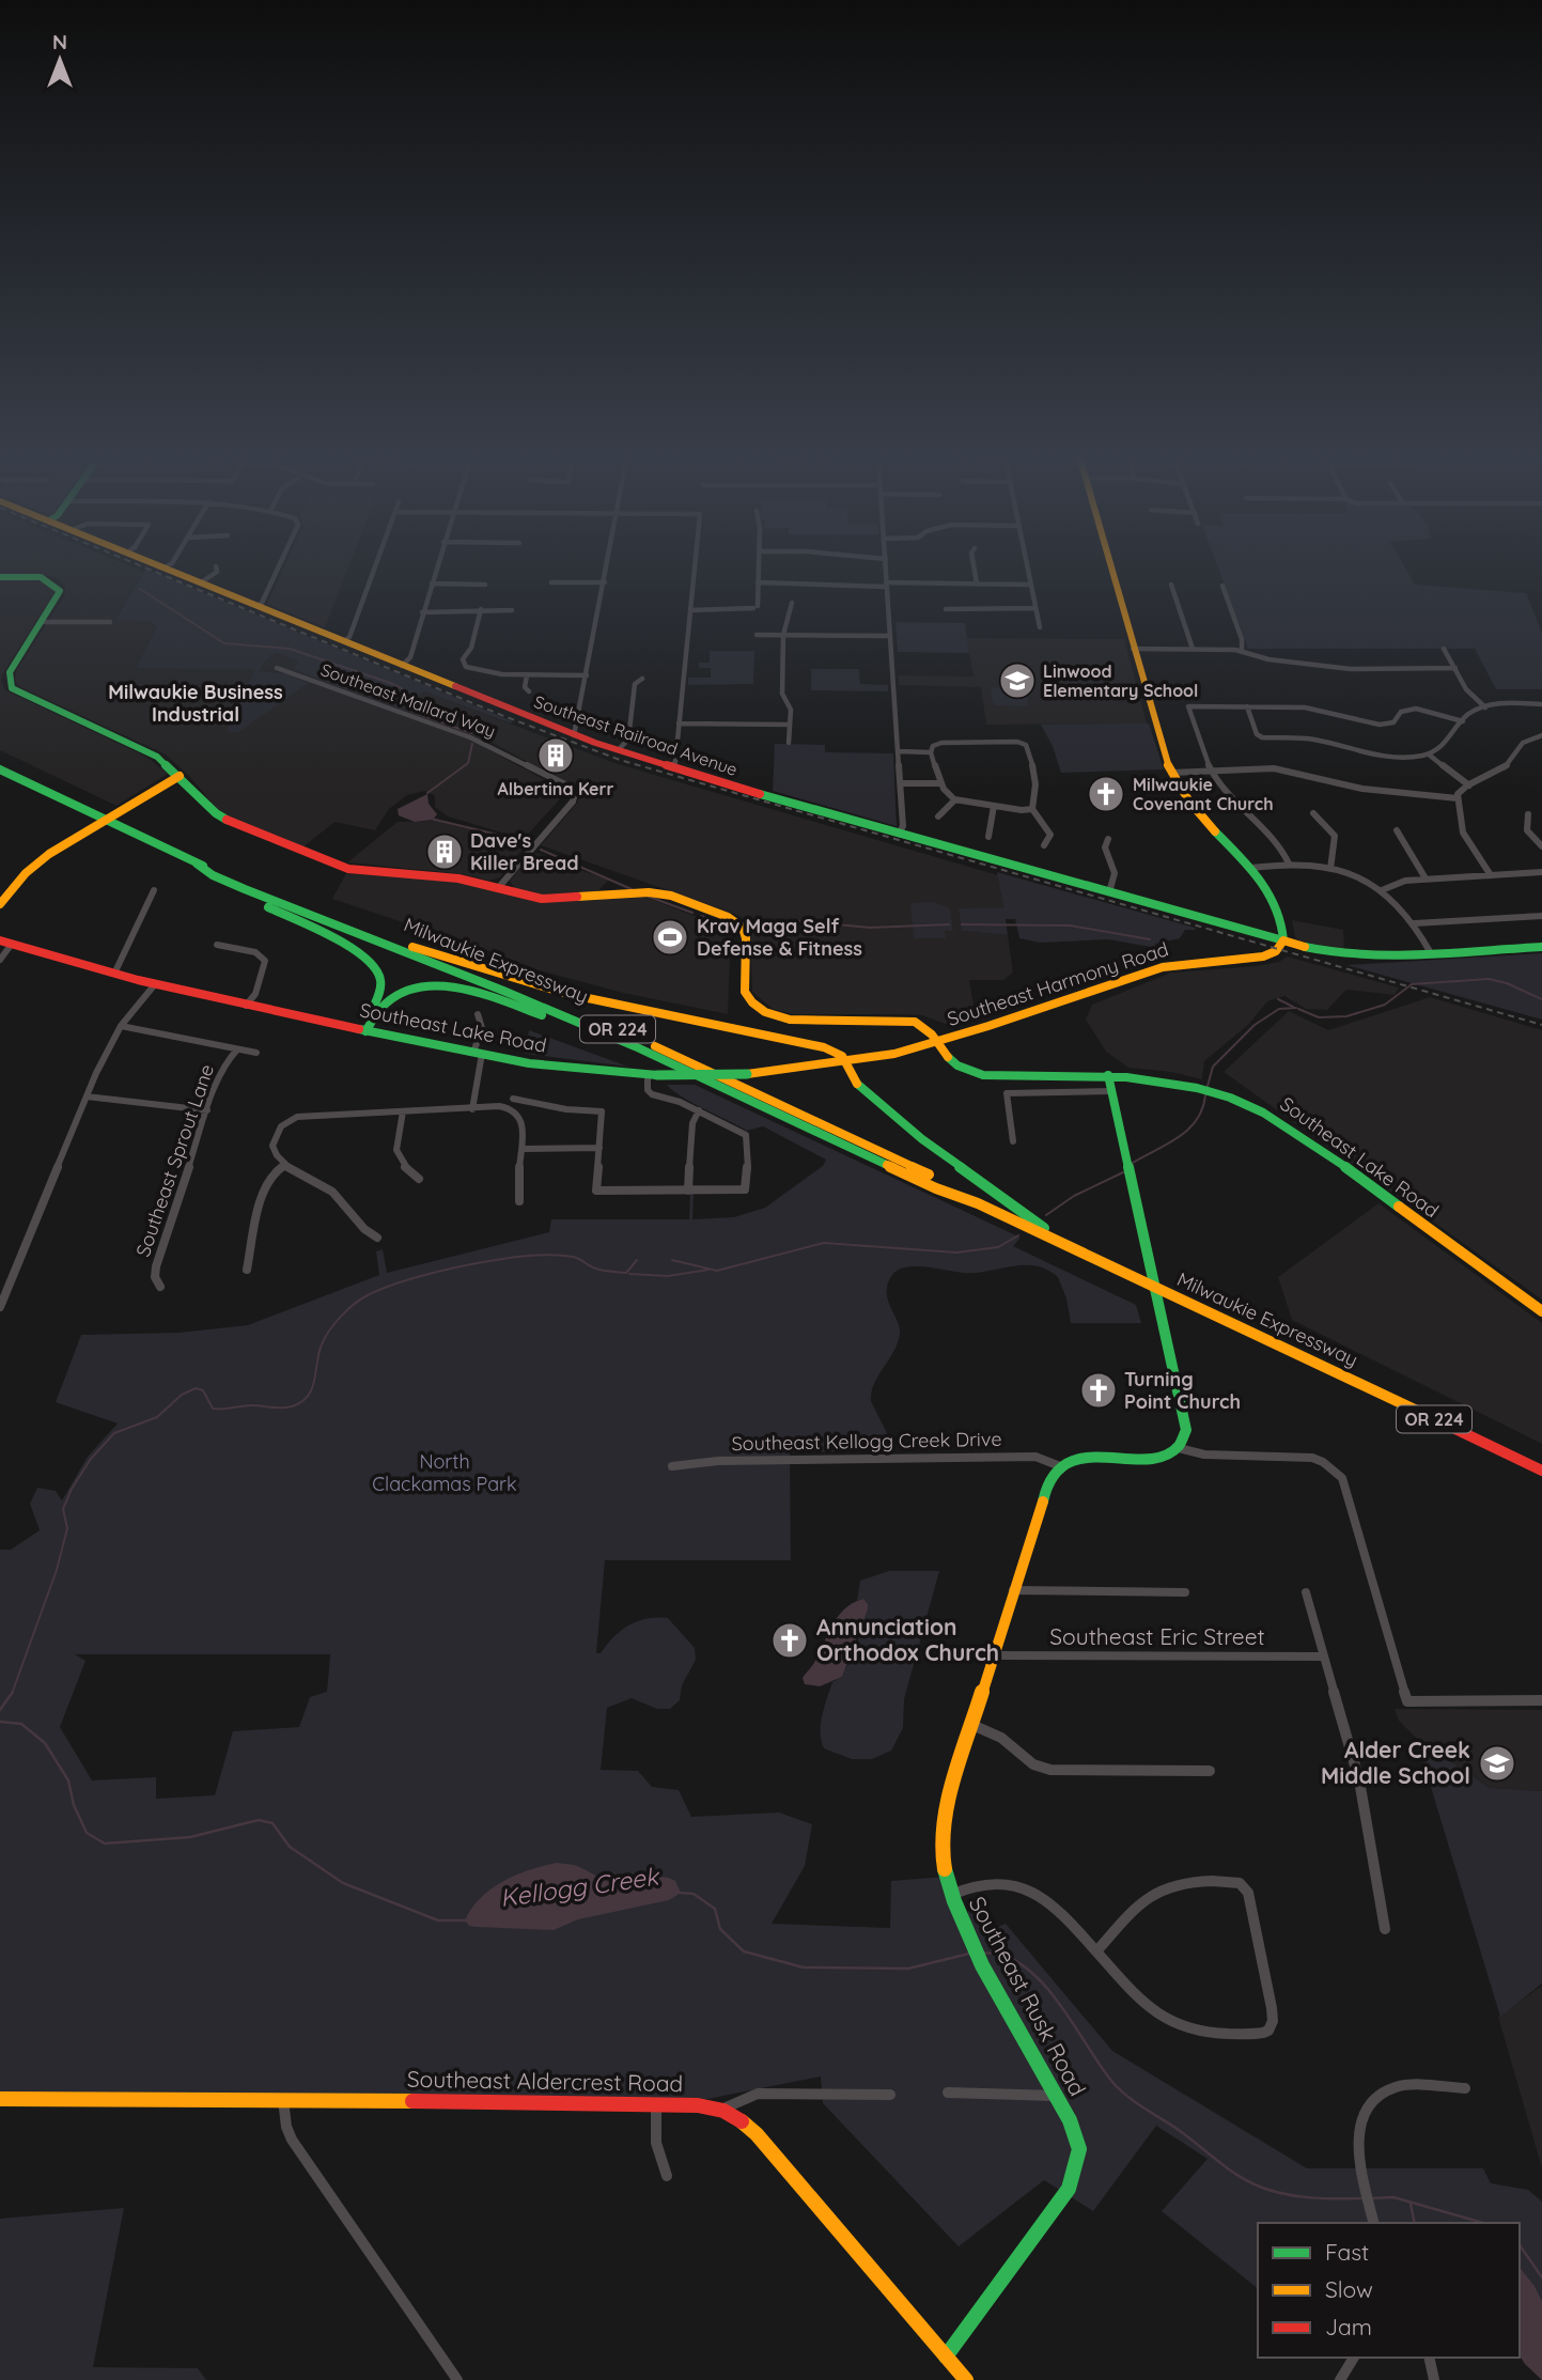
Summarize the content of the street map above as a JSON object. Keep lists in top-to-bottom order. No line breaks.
{"streets":{"main road":["Southeast Railroad Avenue","Milwaukie Expressway","Southeast Harmony Road","Southeast Lake Road","OR 224","Southeast Rusk Road","Southeast Aldercrest Road"],"street":["Southeast Mallard Way","Southeast Sprout Lane","Southeast Kellogg Creek Drive","Southeast Eric Street"]},"crossings":[["Southeast Railroad Avenue","Southeast Harmony Road"],["Southeast Harmony Road","Southeast Lake Road"],["Southeast Kellogg Creek Drive","Southeast Rusk Road"],["Southeast Eric Street","Southeast Rusk Road"]],"districts":["Milwaukie Business Industrial"],"water":["Kellogg Creek"],"parks":["North Clackamas Park"],"places":{"school or university":["Linwood Elementary School","Alder Creek Middle School"],"building":["Albertina Kerr","Dave's Killer Bread"],"church":["Milwaukie Covenant Church","Turning Point Church","Annunciation Orthodox Church"],"sports":["Krav Maga Self Defense & Fitness"]},"legend":["Fast","Slow","Jam"],"north":"top"}
